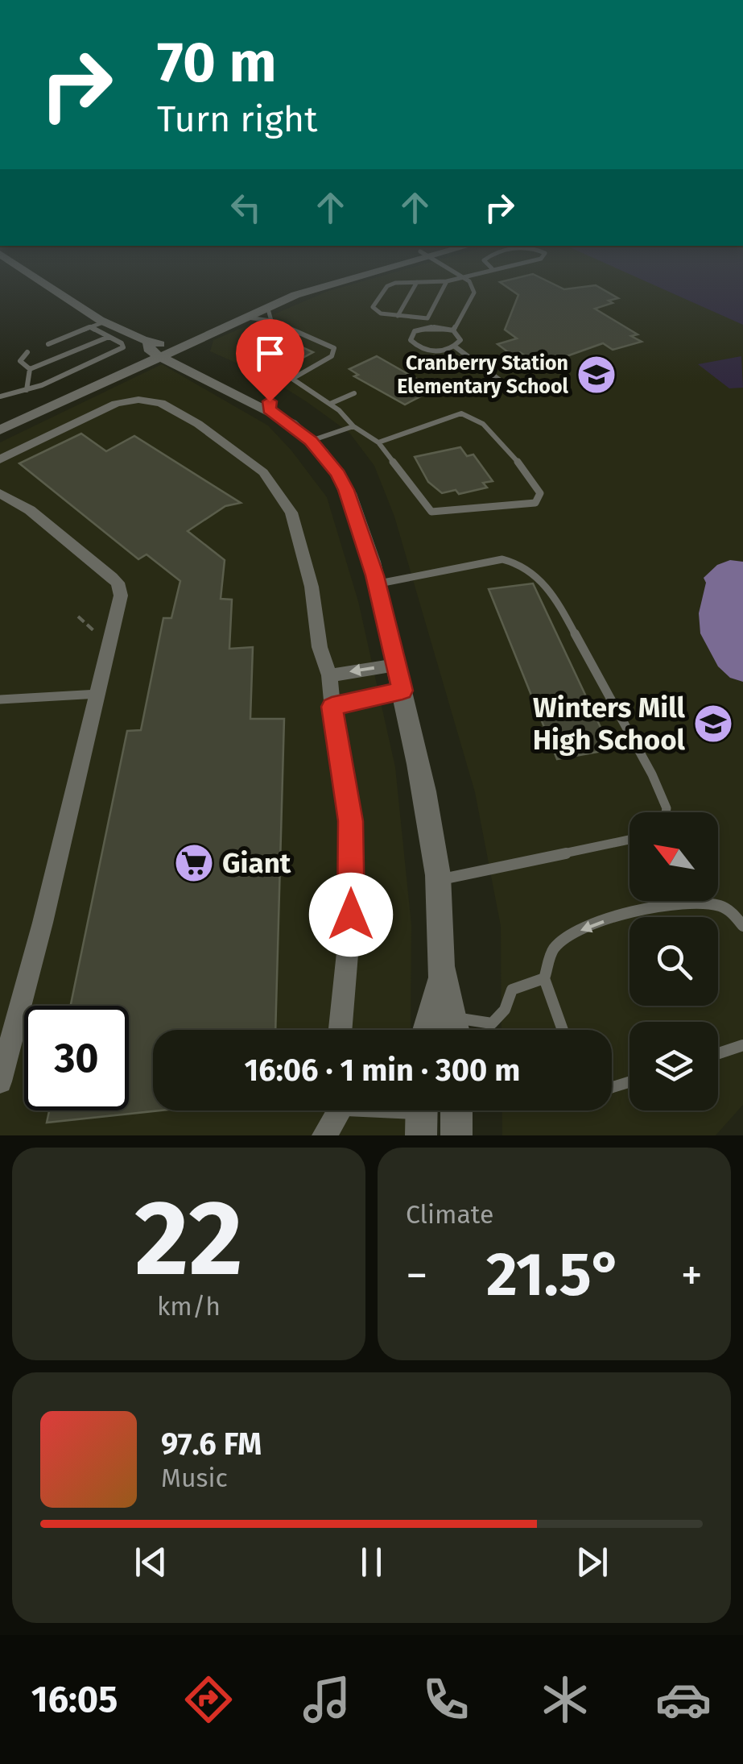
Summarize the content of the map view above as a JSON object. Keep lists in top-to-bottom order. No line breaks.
{"places":{"school or university":["Cranberry Station Elementary School","Winters Mill High School"],"supermarket":["Giant"]},"north":"top left","page":{"turn":["70 m","Turn right"],"limit":"30","trip":"16:06 · 1 min · 300 m","tile":[["22","km/h"],"Climate"],"heat":["−","21.5°","+"],"song":["97.6 FM","Music"],"tabs":"16:05"}}
